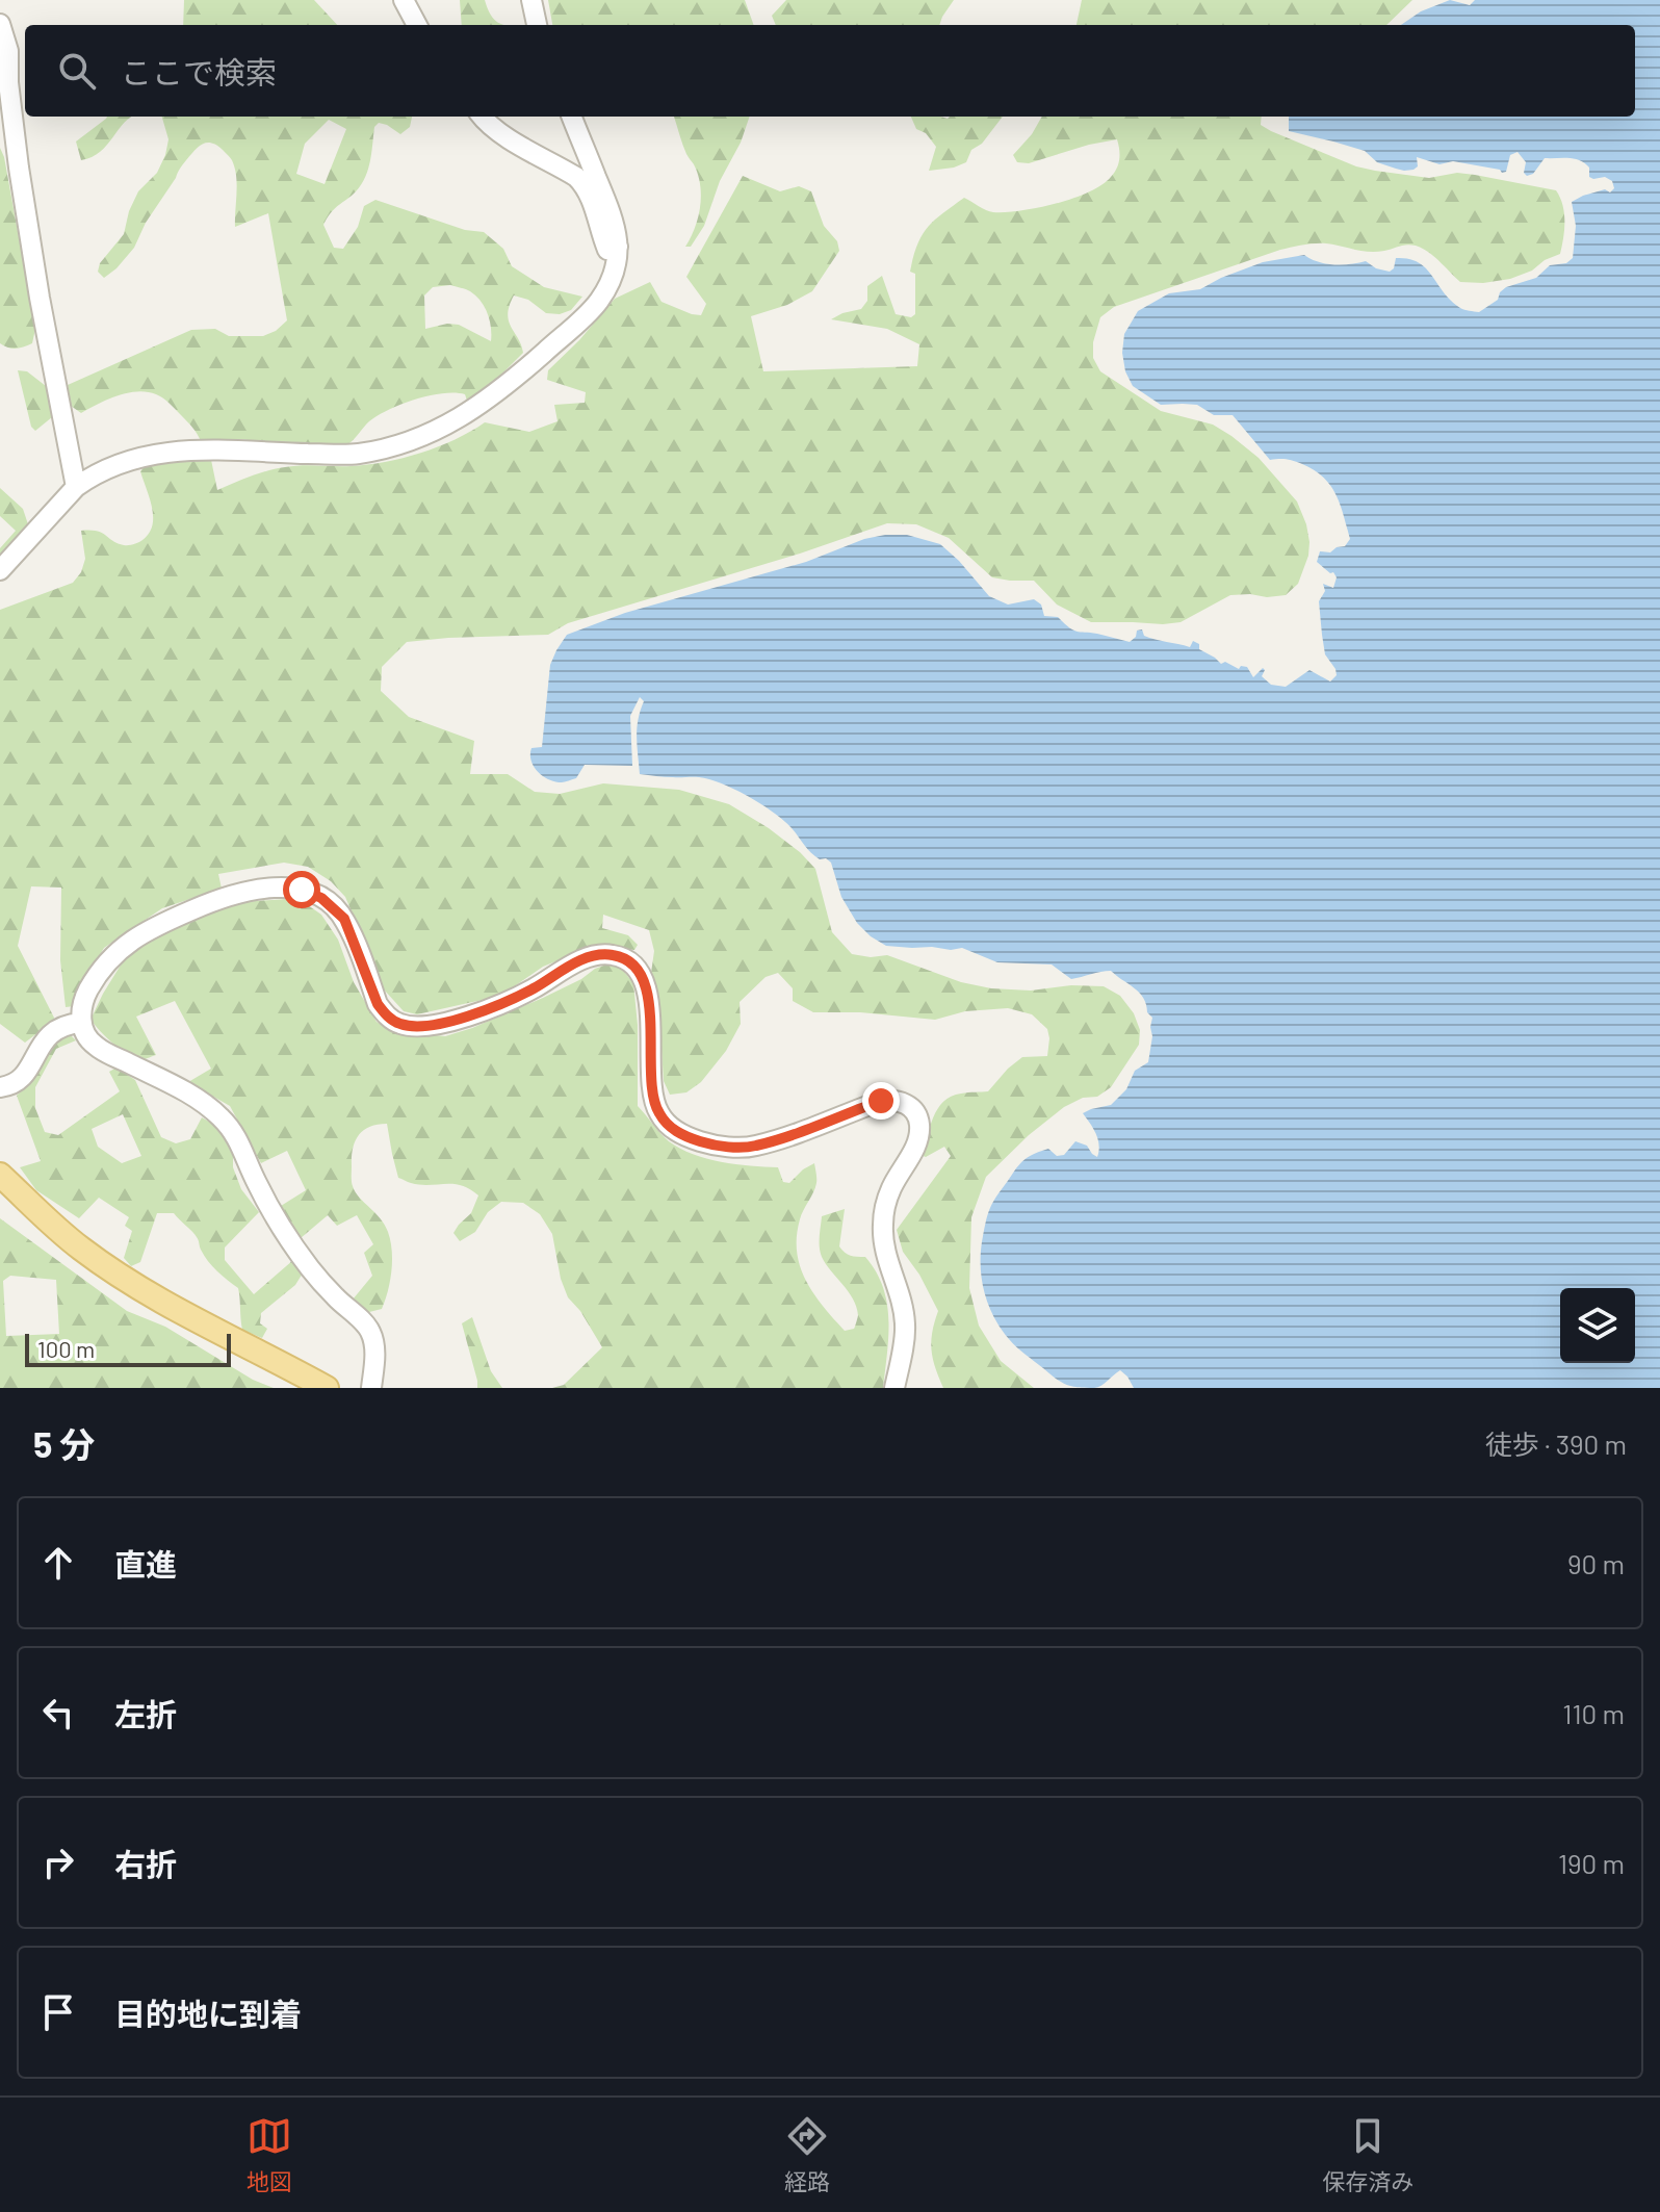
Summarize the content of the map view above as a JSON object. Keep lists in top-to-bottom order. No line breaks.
{"scale_bar":"100 m","page":{"search":"ここで検索","scale":"100 m","heading":["5 分","徒歩 · 390 m"],"list":[["直進","90 m"],["左折","110 m"],["右折","190 m"],"目的地に到着"],"nav":["地図","経路","保存済み"]}}
